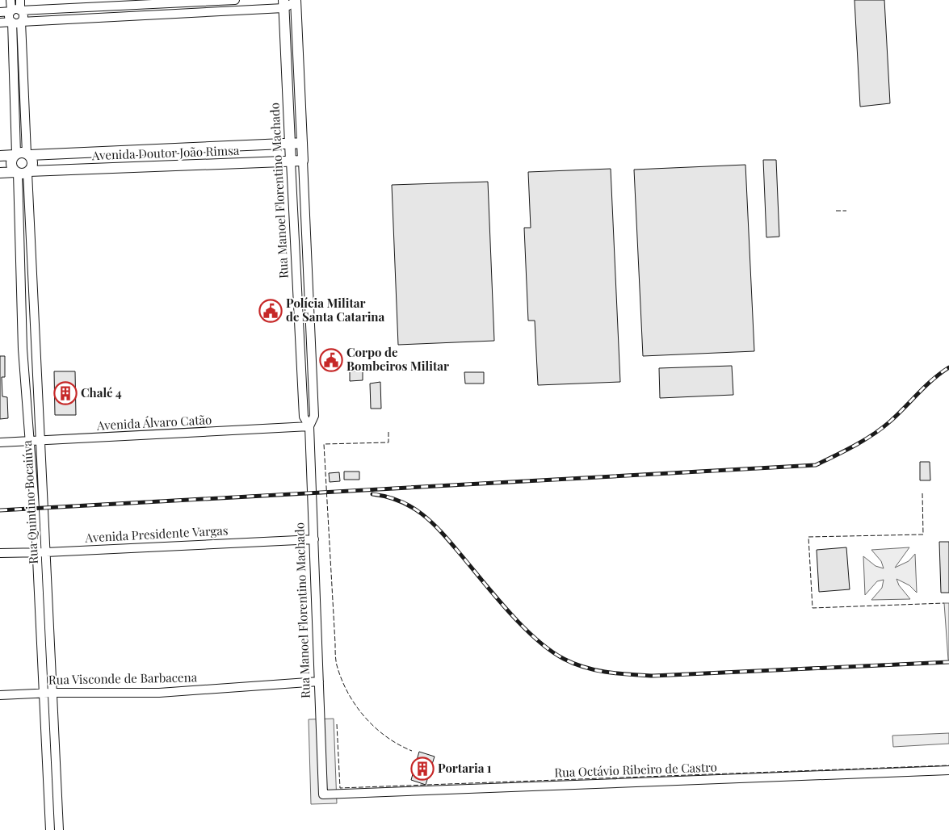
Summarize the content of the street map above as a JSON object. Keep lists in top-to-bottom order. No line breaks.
{"streets":{"street":["Avenida Doutor João Rimsa","Rua Manoel Florentino Machado","Avenida Álvaro Catão","Rua Quintino Bocaiúva","Avenida Presidente Vargas","Rua Visconde de Barbacena","Rua Octávio Ribeiro de Castro"]},"crossings":[["Avenida Doutor João Rimsa","Rua Manoel Florentino Machado"],["Avenida Doutor João Rimsa","Rua Quintino Bocaiúva"],["Rua Manoel Florentino Machado","Avenida Álvaro Catão"],["Rua Manoel Florentino Machado","Avenida Presidente Vargas"],["Rua Manoel Florentino Machado","Rua Visconde de Barbacena"],["Rua Manoel Florentino Machado","Rua Octávio Ribeiro de Castro"],["Avenida Álvaro Catão","Rua Quintino Bocaiúva"],["Rua Quintino Bocaiúva","Avenida Presidente Vargas"],["Rua Quintino Bocaiúva","Rua Visconde de Barbacena"]],"places":{"public building":["Polícia Militar de Santa Catarina","Corpo de Bombeiros Militar"],"building":["Chalé 4","Portaria 1"]}}
